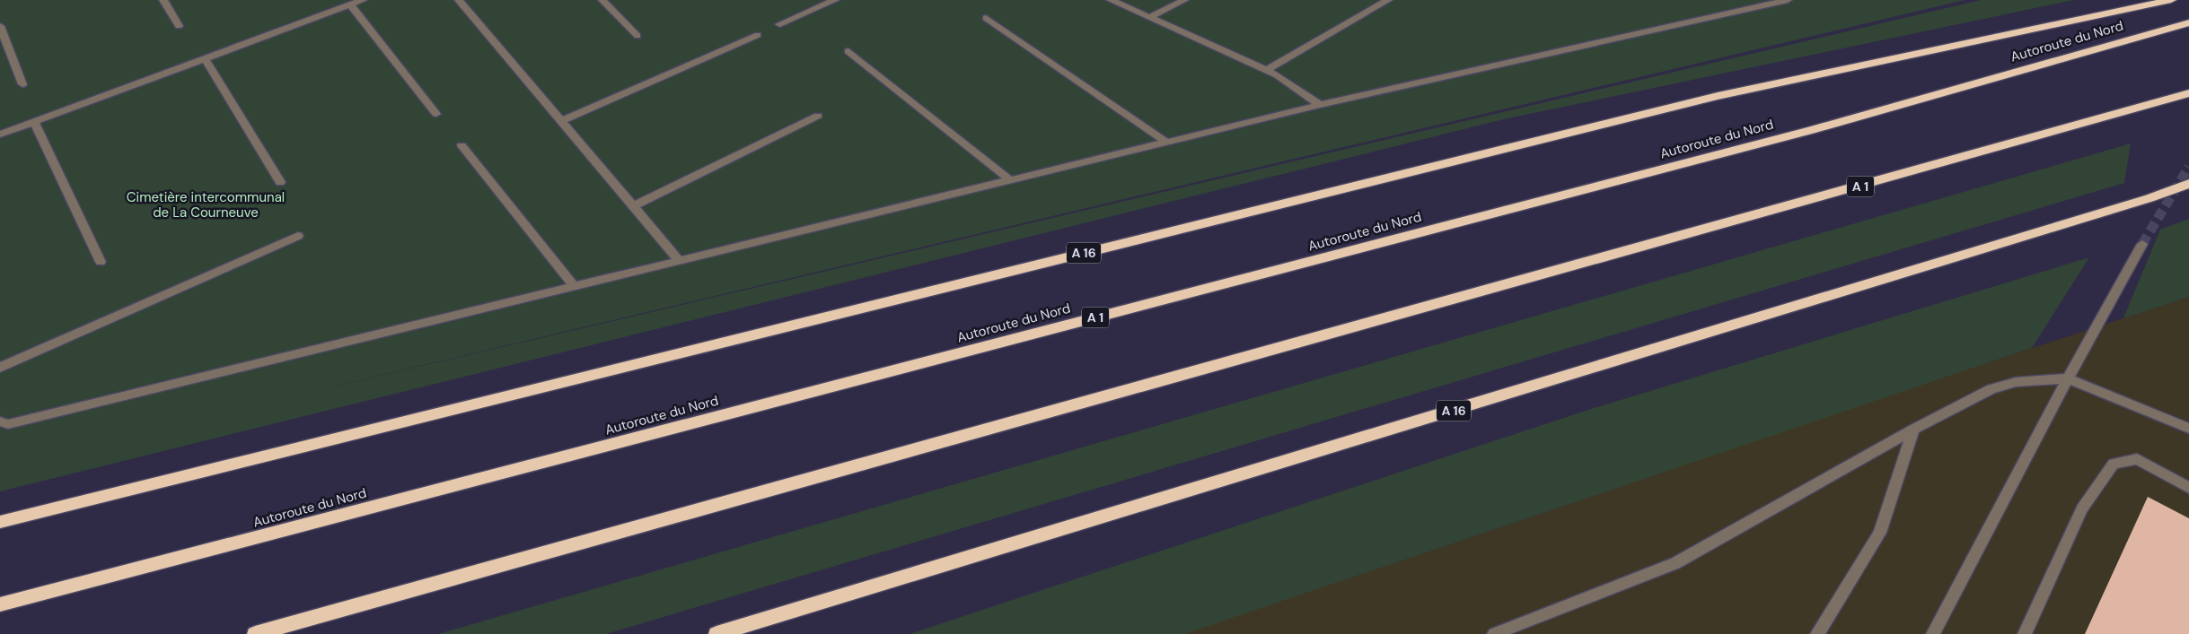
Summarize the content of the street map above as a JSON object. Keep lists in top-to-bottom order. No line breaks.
{"streets":{"highway":["Autoroute du Nord","A 1","A 16"]},"parks":["Cimetière intercommunal de La Courneuve"]}
